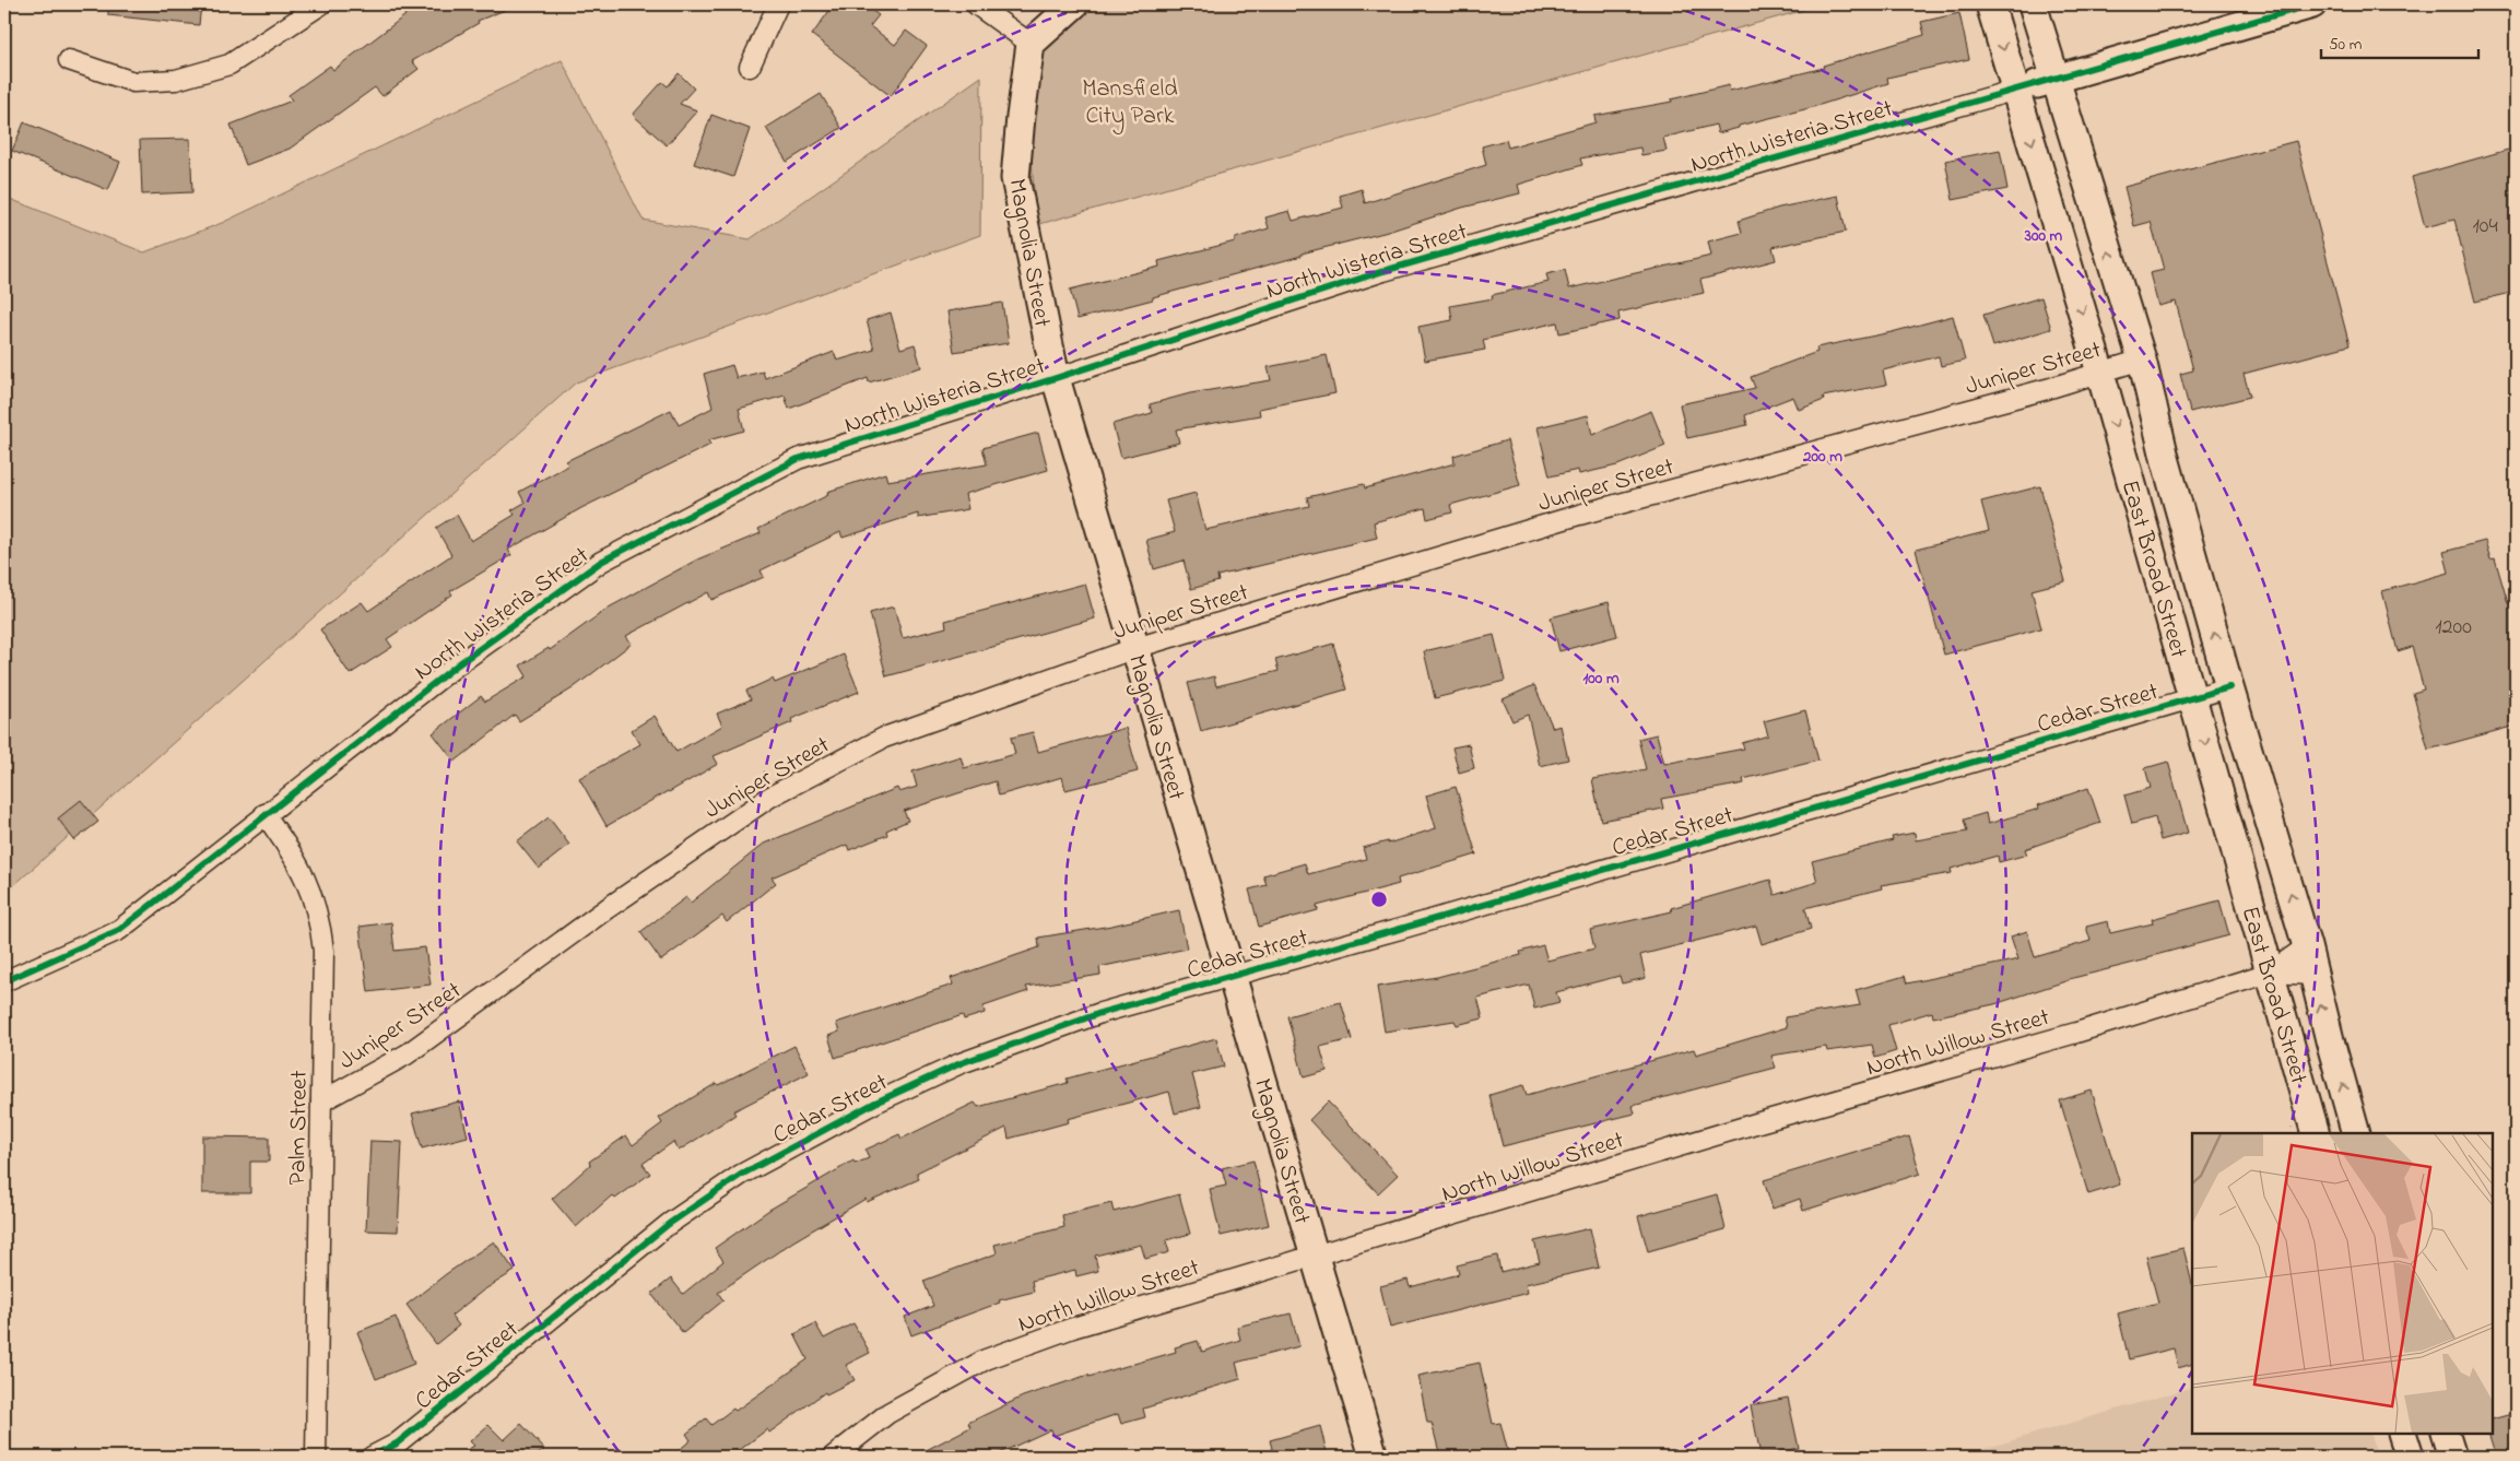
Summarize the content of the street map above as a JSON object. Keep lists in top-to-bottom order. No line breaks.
{"streets":{"main road":["Magnolia Street","East Broad Street"],"street":["North Wisteria Street","Juniper Street","Cedar Street","North Willow Street","Palm Street"]},"crossings":[["North Wisteria Street","Magnolia Street"],["North Wisteria Street","East Broad Street"],["North Wisteria Street","Palm Street"],["Magnolia Street","Juniper Street"],["Magnolia Street","Cedar Street"],["Magnolia Street","North Willow Street"],["Juniper Street","East Broad Street"],["Juniper Street","Palm Street"],["East Broad Street","Cedar Street"],["East Broad Street","North Willow Street"]],"parks":["Mansfield City Park"],"house_numbers":["104","1200"],"scale_bar":"50 m","rings":["300 m","200 m","100 m"]}
